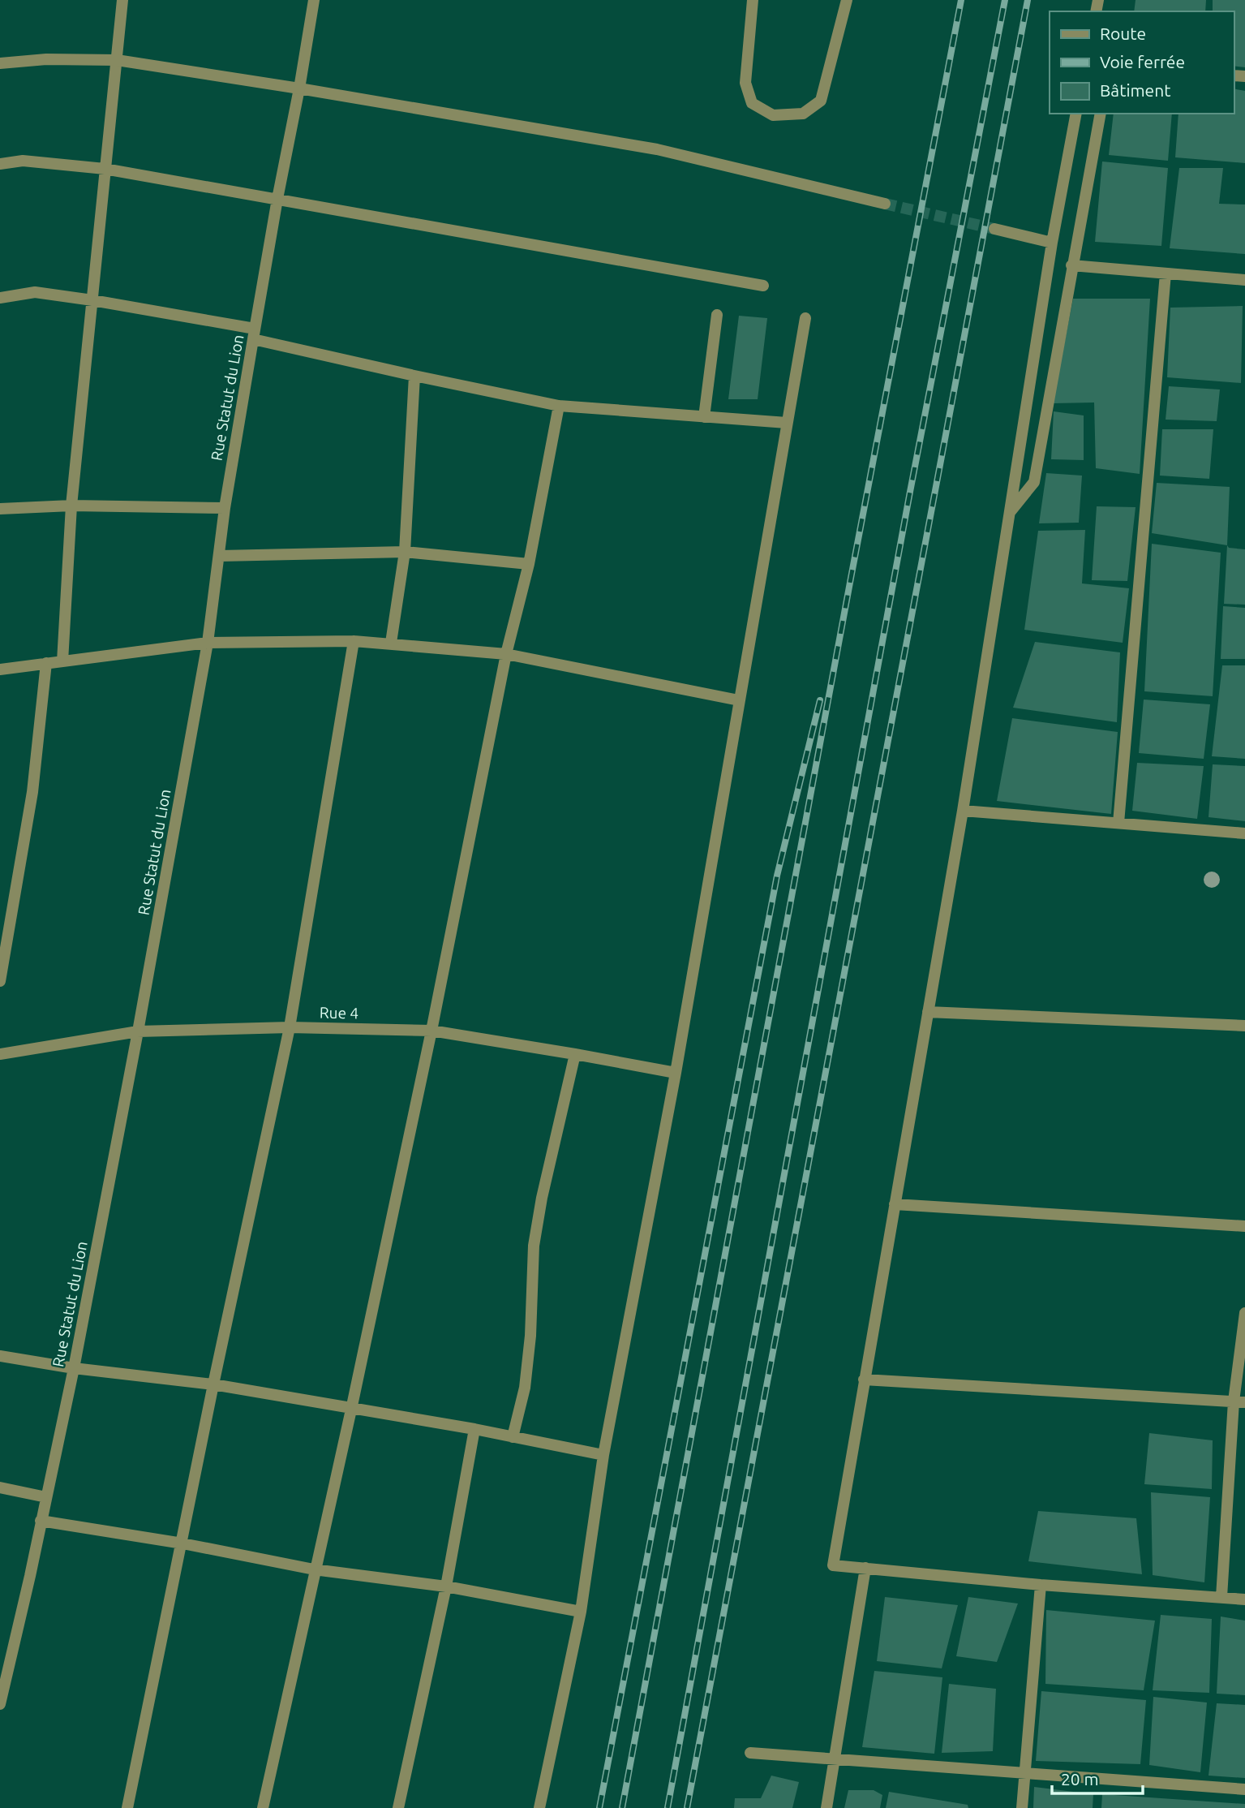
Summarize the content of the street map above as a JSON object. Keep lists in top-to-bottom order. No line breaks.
{"streets":{"street":["Rue Statut du Lion","Rue 4"]},"crossings":[["Rue Statut du Lion","Rue 4"]],"legend":["Route","Voie ferrée","Bâtiment"],"scale_bar":"20 m"}
